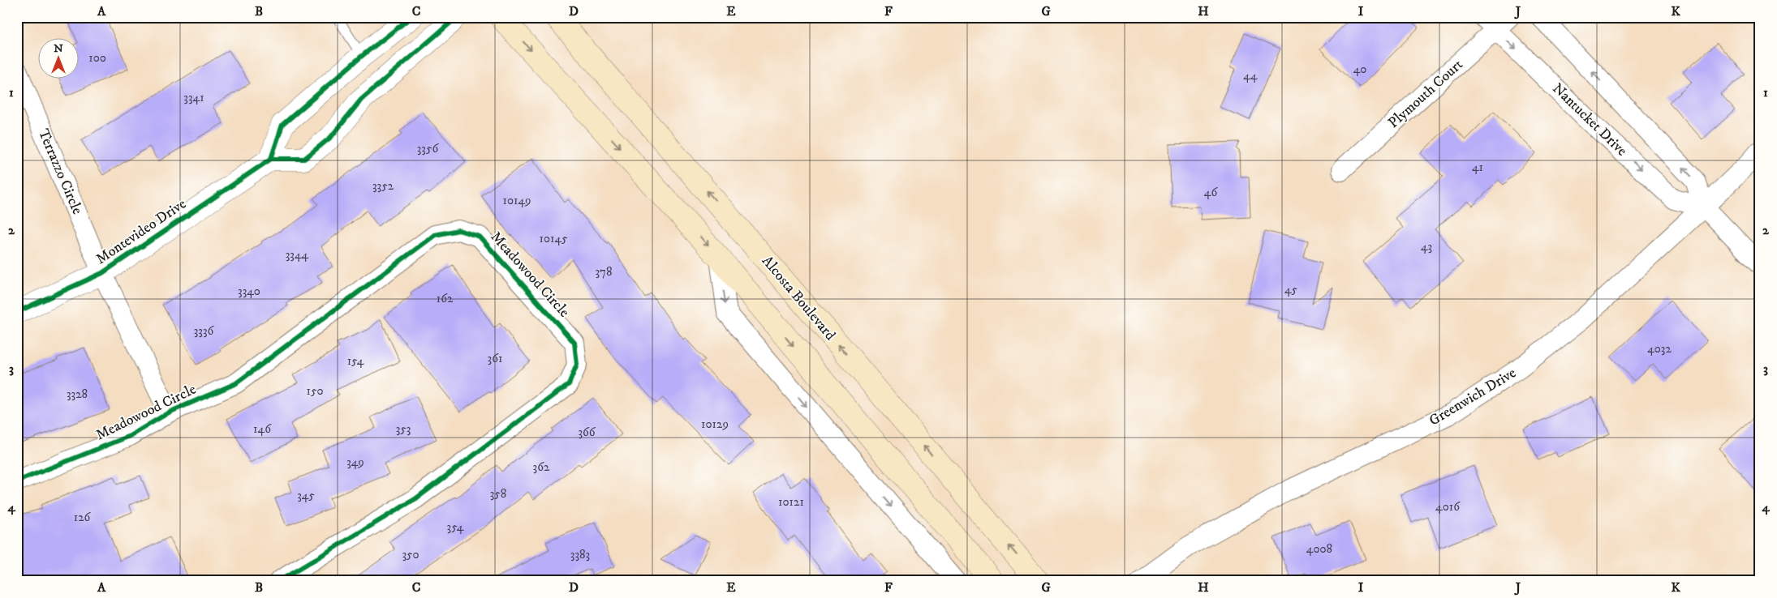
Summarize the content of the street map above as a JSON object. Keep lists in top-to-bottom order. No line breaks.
{"streets":{"main road":["Alcosta Boulevard"],"street":["Plymouth Court","Nantucket Drive","Terrazzo Circle","Montevideo Drive","Meadowood Circle","Greenwich Drive"]},"crossings":[["Plymouth Court","Nantucket Drive"],["Nantucket Drive","Greenwich Drive"],["Terrazzo Circle","Montevideo Drive"],["Terrazzo Circle","Meadowood Circle"],["Montevideo Drive","Meadowood Circle"]],"house_numbers":["100","40","44","3341","3356","41","3352","46","10149","10145","43","3344","378","45","3340","162","3336","4032","361","154","150","3328","10129","146","353","366","349","362","358","345","10121","4016","126","354","4008","350","3383"],"north":"top","grid":{"columns":["A","B","C","D","E","F","G","H","I","J","K"],"rows":["1","2","3","4"]}}
